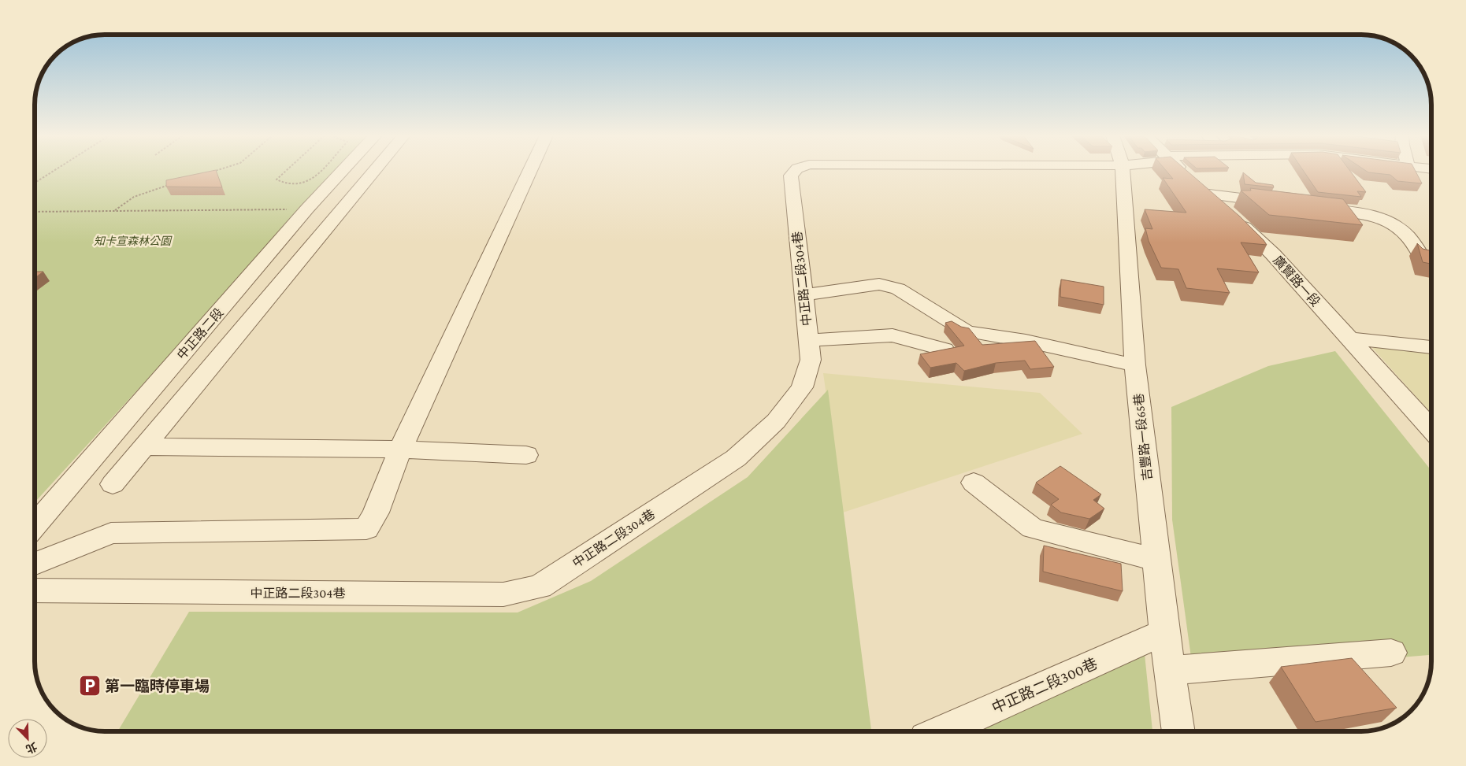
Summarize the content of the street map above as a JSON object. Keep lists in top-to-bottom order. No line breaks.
{"streets":{"street":["中正路二段304巷","廣賢路一段","中正路二段","吉豐路一段65巷","中正路二段300巷"]},"crossings":[["吉豐路一段65巷","中正路二段300巷"]],"parks":["知卡宣森林公園"],"places":{"parking":["第一臨時停車場"]},"north":"bottom right"}
